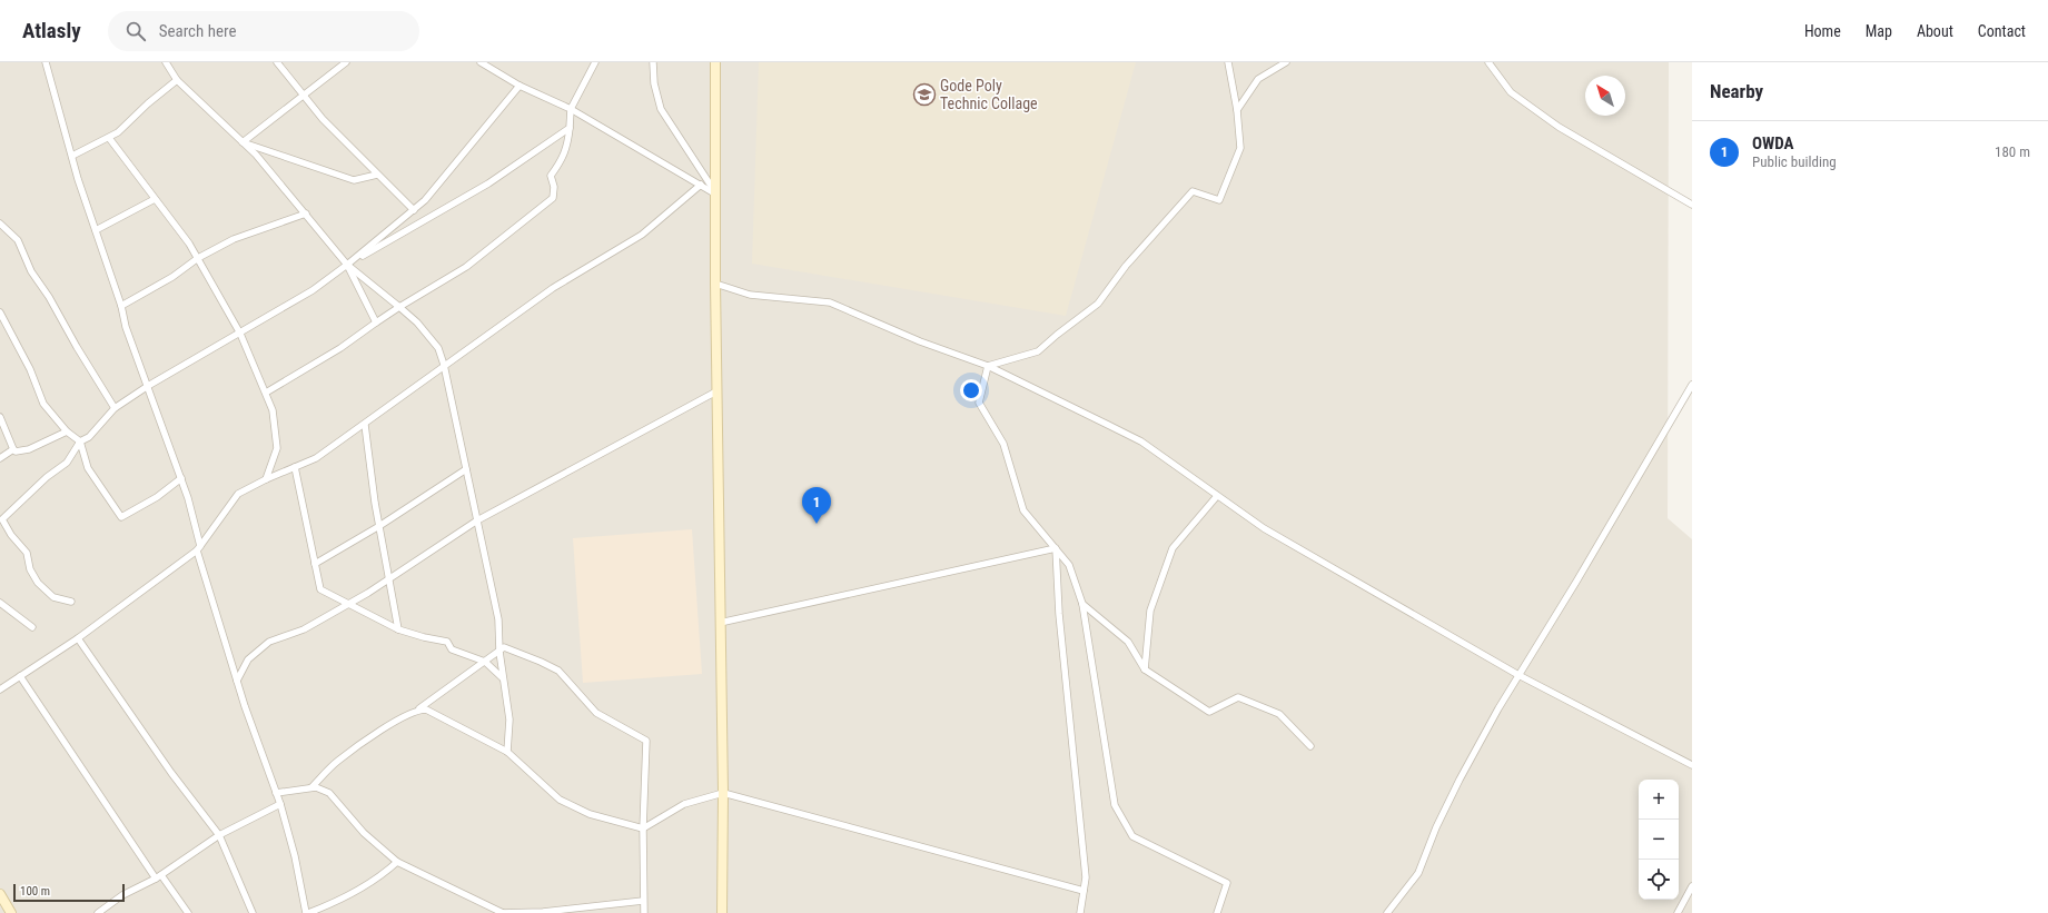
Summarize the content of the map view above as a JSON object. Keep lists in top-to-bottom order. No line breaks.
{"places":{"school or university":["Gode Poly Technic Collage"]},"scale_bar":"100 m","north":"top left","page":{"header":"Atlasly","search":"Search here","nav":["Home","Map","About","Contact"],"heading":"Nearby","list":[{"mark":"1","name":"OWDA","note":"Public building","value":"180 m"}],"pins":"1","map_buttons":["+","−"],"scale":"100 m"}}
